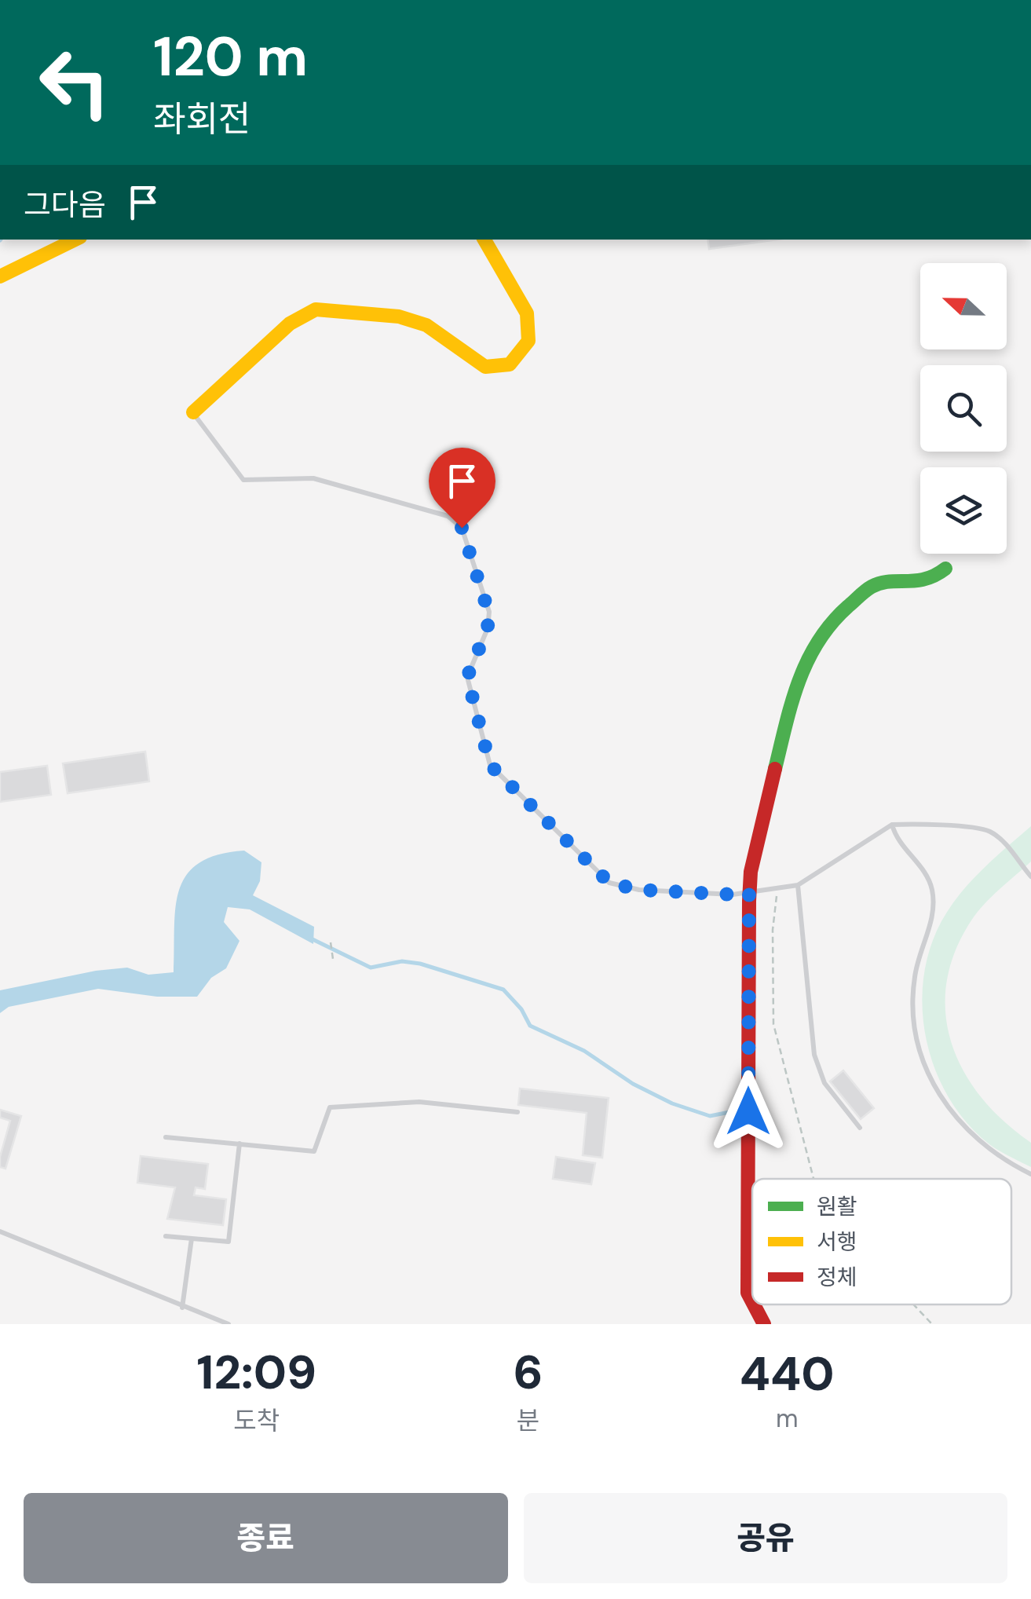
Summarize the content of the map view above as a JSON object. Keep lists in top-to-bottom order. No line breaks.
{"legend":["원활","서행","정체"],"north":"left","page":{"turn":["120 m","좌회전"],"then":"그다음","eta":["12:09","도착","6","분","440","m"],"buttons":["종료","공유"]}}
